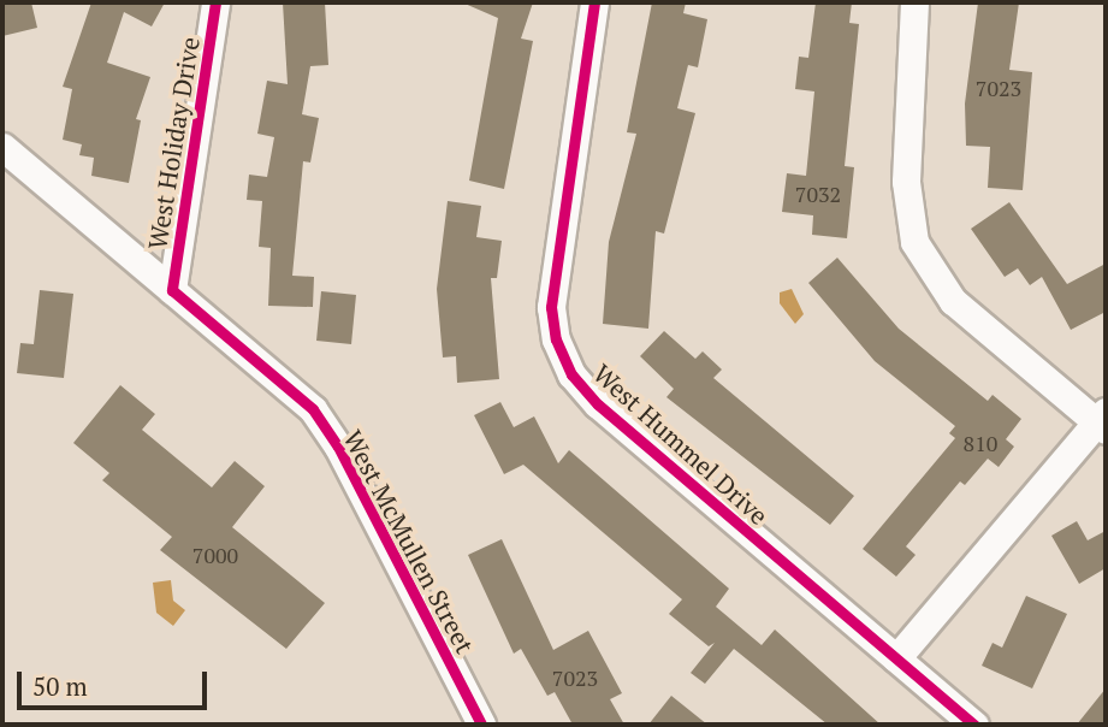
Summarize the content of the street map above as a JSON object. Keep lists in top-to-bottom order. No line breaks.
{"streets":{"street":["West Holiday Drive","West Hummel Drive","West McMullen Street"]},"crossings":[["West Holiday Drive","West McMullen Street"]],"house_numbers":["7023","7032","810","7000","7023"],"scale_bar":"50 m"}
